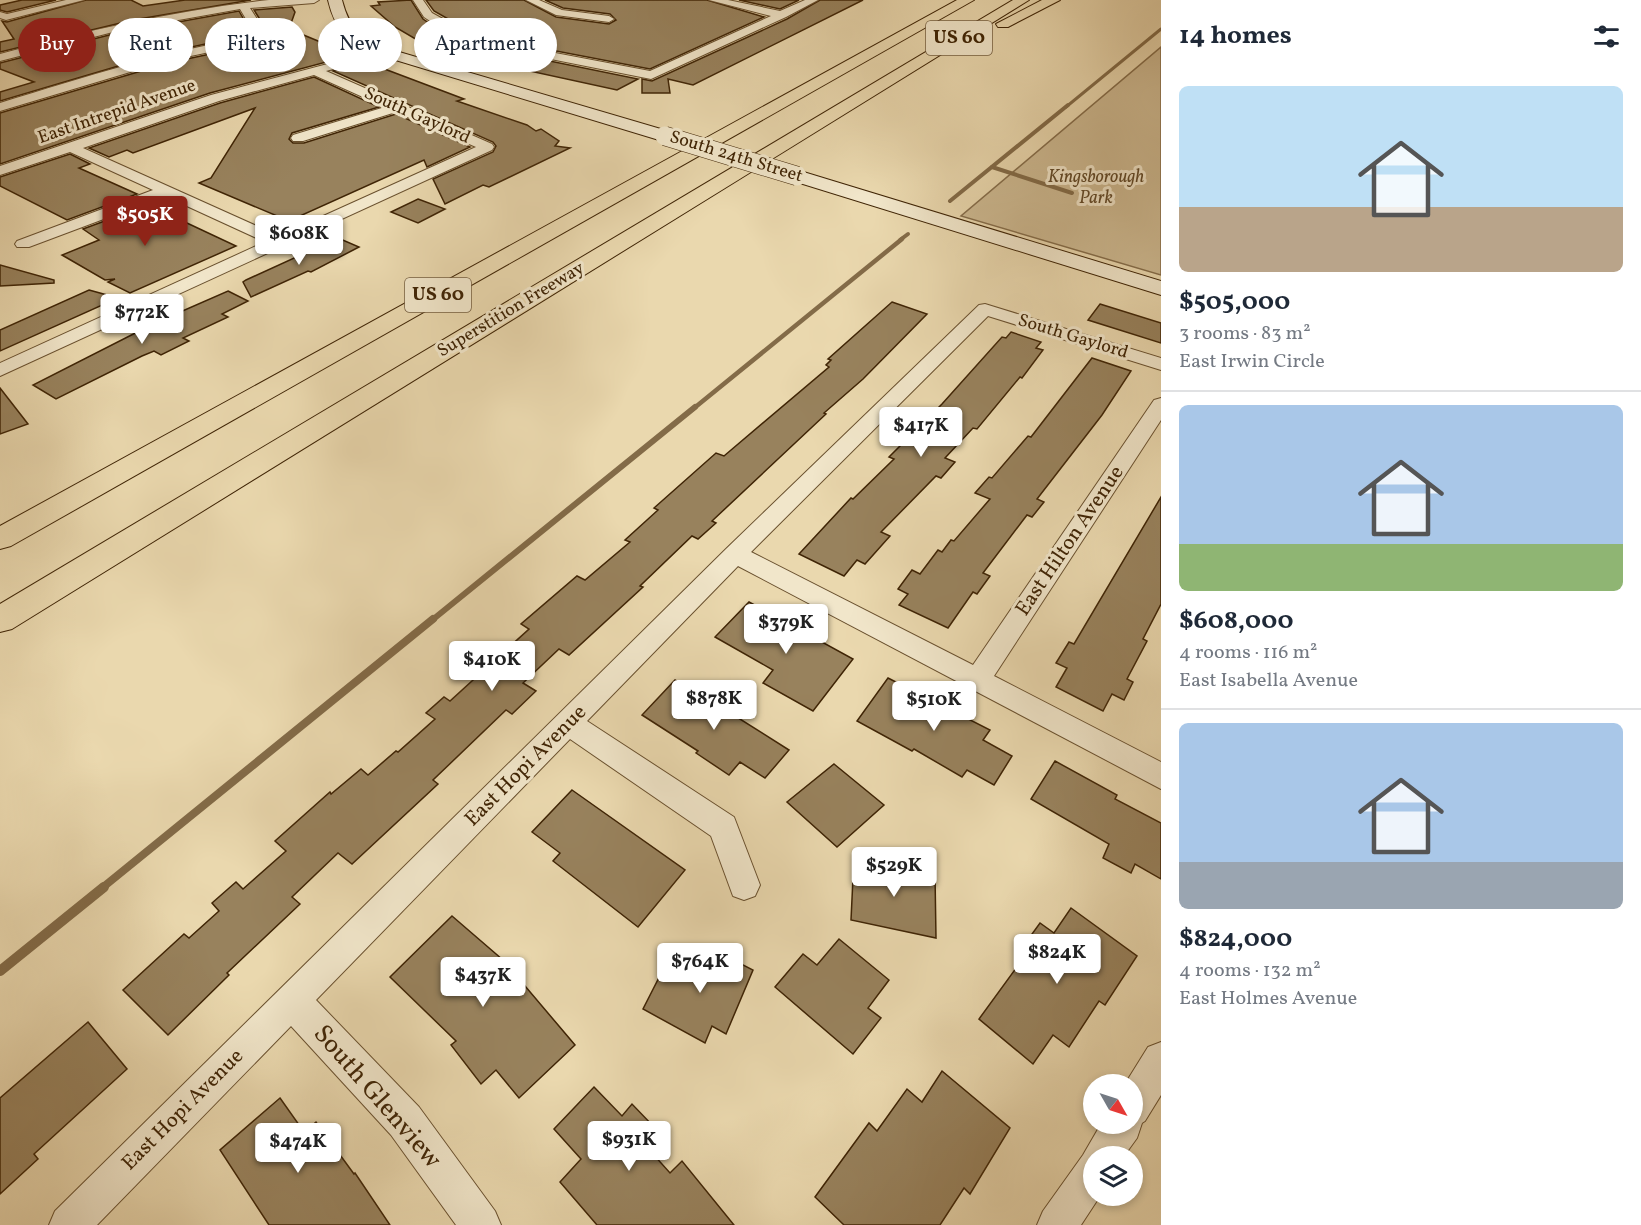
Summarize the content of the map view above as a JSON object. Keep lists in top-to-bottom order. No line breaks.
{"streets":{"highway":["US 60","Superstition Freeway"],"street":["East Intrepid Avenue","South Gaylord","South 24th Street","East Hilton Avenue","East Hopi Avenue","South Glenview"]},"crossings":[["East Intrepid Avenue","South Gaylord"],["South Gaylord","East Hopi Avenue"],["East Hopi Avenue","South Glenview"]],"parks":["Kingsborough Park"],"north":"bottom right","page":{"heading":"14 homes","chip":["Buy","Rent","Filters","New","Apartment"],"list":[{"name":"$505,000","note":"3 rooms · 83 m² · East Irwin Circle"},{"name":"$608,000","note":"4 rooms · 116 m² · East Isabella Avenue"},{"name":"$824,000","note":"4 rooms · 132 m² · East Holmes Avenue"}],"price":["$505K","$608K","$772K","$417K","$379K","$410K","$878K","$510K","$529K","$824K","$764K","$437K","$931K","$474K"]}}
